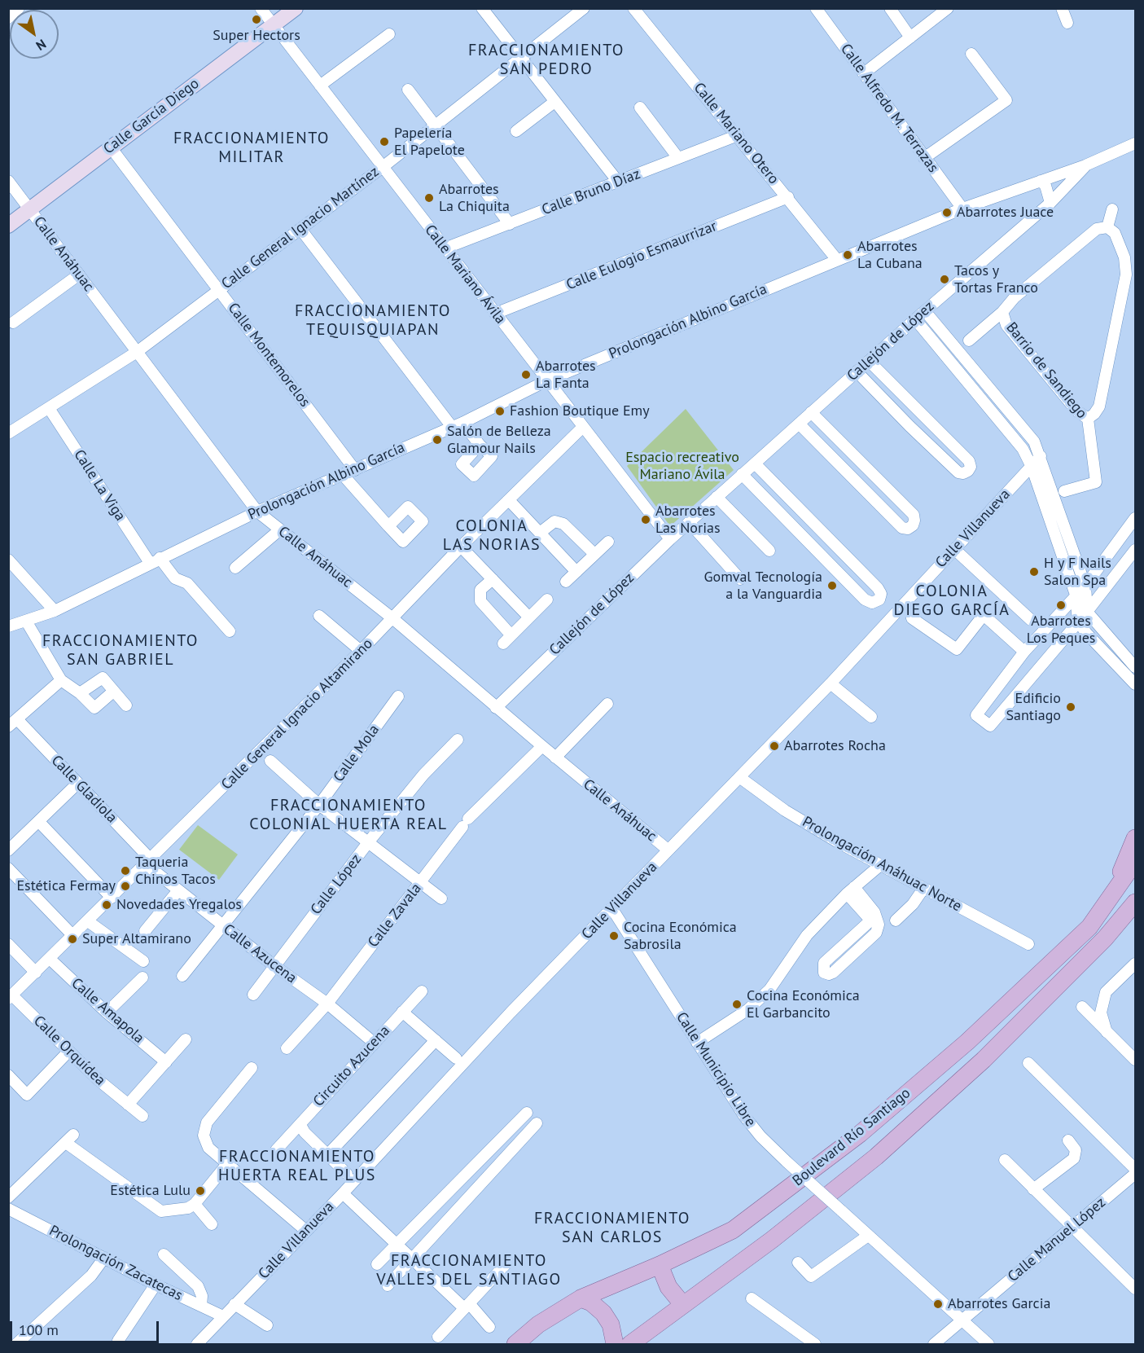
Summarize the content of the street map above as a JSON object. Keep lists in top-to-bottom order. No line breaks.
{"streets":{"main road":["Boulevard Río Santiago"],"street":["Calle Alfredo M. Terrazas","Calle García Diego","Calle Mariano Otero","Calle Bruno Díaz","Calle General Ignacio Martínez","Calle Anáhuac","Calle Eulogio Esmaurrizar","Calle Mariano Ávila","Prolongación Albino García","Callejón de López","Calle Montemorelos","Barrio de Sandiego","Calle La Viga","Calle Villanueva","Calle General Ignacio Altamirano","Calle Mola","Calle Gladiola","Prolongación Anáhuac Norte","Calle López","Calle Zavala","Calle Azucena","Calle Amapola","Calle Orquídea","Circuito Azucena","Calle Municipio Libre","Calle Manuel López","Prolongación Zacatecas"]},"crossings":[["Calle Alfredo M. Terrazas","Prolongación Albino García"],["Calle García Diego","Calle Anáhuac"],["Calle García Diego","Calle Mariano Ávila"],["Calle García Diego","Calle Montemorelos"],["Calle Mariano Otero","Calle Bruno Díaz"],["Calle Mariano Otero","Calle Eulogio Esmaurrizar"],["Calle Mariano Otero","Prolongación Albino García"],["Calle Bruno Díaz","Calle Mariano Ávila"],["Calle General Ignacio Martínez","Calle Anáhuac"],["Calle General Ignacio Martínez","Calle Mariano Ávila"],["Calle General Ignacio Martínez","Calle Montemorelos"],["Calle General Ignacio Martínez","Calle La Viga"],["Calle Anáhuac","Prolongación Albino García"],["Calle Anáhuac","Callejón de López"],["Calle Anáhuac","Calle Villanueva"],["Calle Anáhuac","Calle General Ignacio Altamirano"],["Calle Anáhuac","Calle Zavala"],["Calle Eulogio Esmaurrizar","Calle Mariano Ávila"],["Calle Mariano Ávila","Prolongación Albino García"],["Calle Mariano Ávila","Callejón de López"],["Calle Mariano Ávila","Calle General Ignacio Altamirano"],["Prolongación Albino García","Callejón de López"],["Prolongación Albino García","Calle Montemorelos"],["Prolongación Albino García","Calle La Viga"],["Calle Villanueva","Prolongación Anáhuac Norte"],["Calle Villanueva","Calle Municipio Libre"],["Calle Villanueva","Prolongación Zacatecas"],["Calle General Ignacio Altamirano","Calle Gladiola"],["Calle General Ignacio Altamirano","Calle Azucena"],["Calle General Ignacio Altamirano","Calle Amapola"],["Calle General Ignacio Altamirano","Calle Orquídea"],["Calle Mola","Calle Azucena"],["Calle Gladiola","Calle Azucena"],["Calle López","Calle Azucena"],["Calle Zavala","Calle Azucena"],["Calle Azucena","Circuito Azucena"],["Calle Municipio Libre","Calle Manuel López"]],"districts":["FRACCIONAMIENTO SAN PEDRO","FRACCIONAMIENTO MILITAR","FRACCIONAMIENTO TEQUISQUIAPAN","COLONIA LAS NORIAS","COLONIA DIEGO GARCÍA","FRACCIONAMIENTO SAN GABRIEL","FRACCIONAMIENTO COLONIAL HUERTA REAL","FRACCIONAMIENTO HUERTA REAL PLUS","FRACCIONAMIENTO SAN CARLOS","FRACCIONAMIENTO VALLES DEL SANTIAGO"],"parks":["Espacio recreativo Mariano Ávila"],"places":["Super Hectors","Papelería El Papelote","Abarrotes La Chiquita","Abarrotes Juace","Abarrotes La Cubana","Tacos y Tortas Franco","Abarrotes La Fanta","Fashion Boutique Emy","Salón de Belleza Glamour Nails","Abarrotes Las Norias","H y F Nails Salon Spa","Gomval Tecnología a la Vanguardia","Abarrotes Los Peques","Edificio Santiago","Abarrotes Rocha","Taqueria Chinos Tacos","Estética Fermay","Novedades Yregalos","Cocina Económica Sabrosila","Super Altamirano","Cocina Económica El Garbancito","Estética Lulu","Abarrotes Garcia"],"scale_bar":"100 m","north":"bottom right"}
